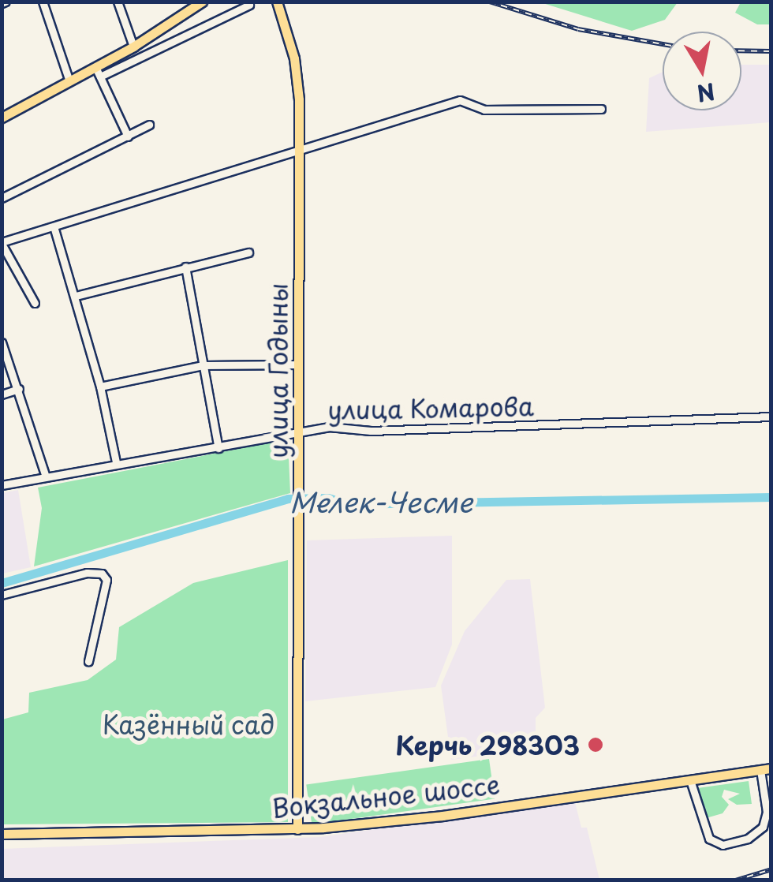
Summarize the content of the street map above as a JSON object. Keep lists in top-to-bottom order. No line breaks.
{"streets":{"main road":["улица Годыны","Вокзальное шоссе"],"street":["улица Комарова"]},"crossings":[["улица Годыны","улица Комарова"],["улица Годыны","Вокзальное шоссе"]],"water":["Мелек-Чесме"],"parks":["Казённый сад"],"places":["Керчь 298303"],"north":"bottom"}
